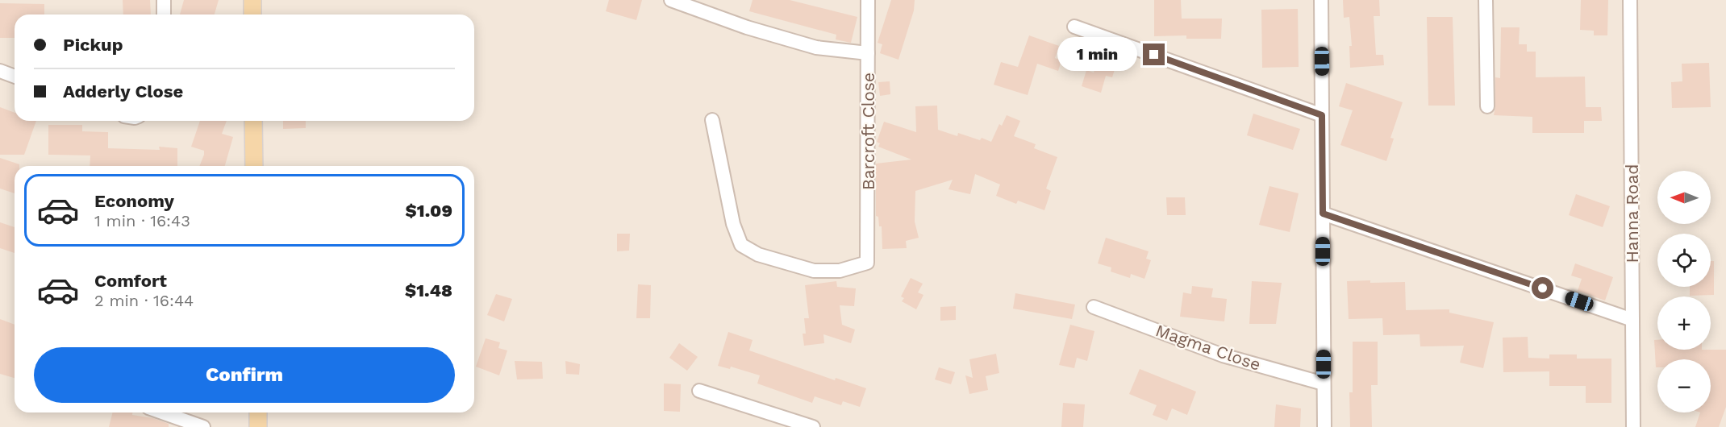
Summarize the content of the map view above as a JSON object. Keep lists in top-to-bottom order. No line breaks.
{"streets":{"street":["Barcroft Close","Hanna Road","Magma Close"]},"north":"left","page":{"banner":["Pickup","Adderly Close"],"bubble":"1 min","map_buttons":["+","−"],"list":[{"name":"Economy","note":"1 min · 16:43","value":"$1.09"},{"name":"Comfort","note":"2 min · 16:44","value":"$1.48"}],"buttons":"Confirm"}}
